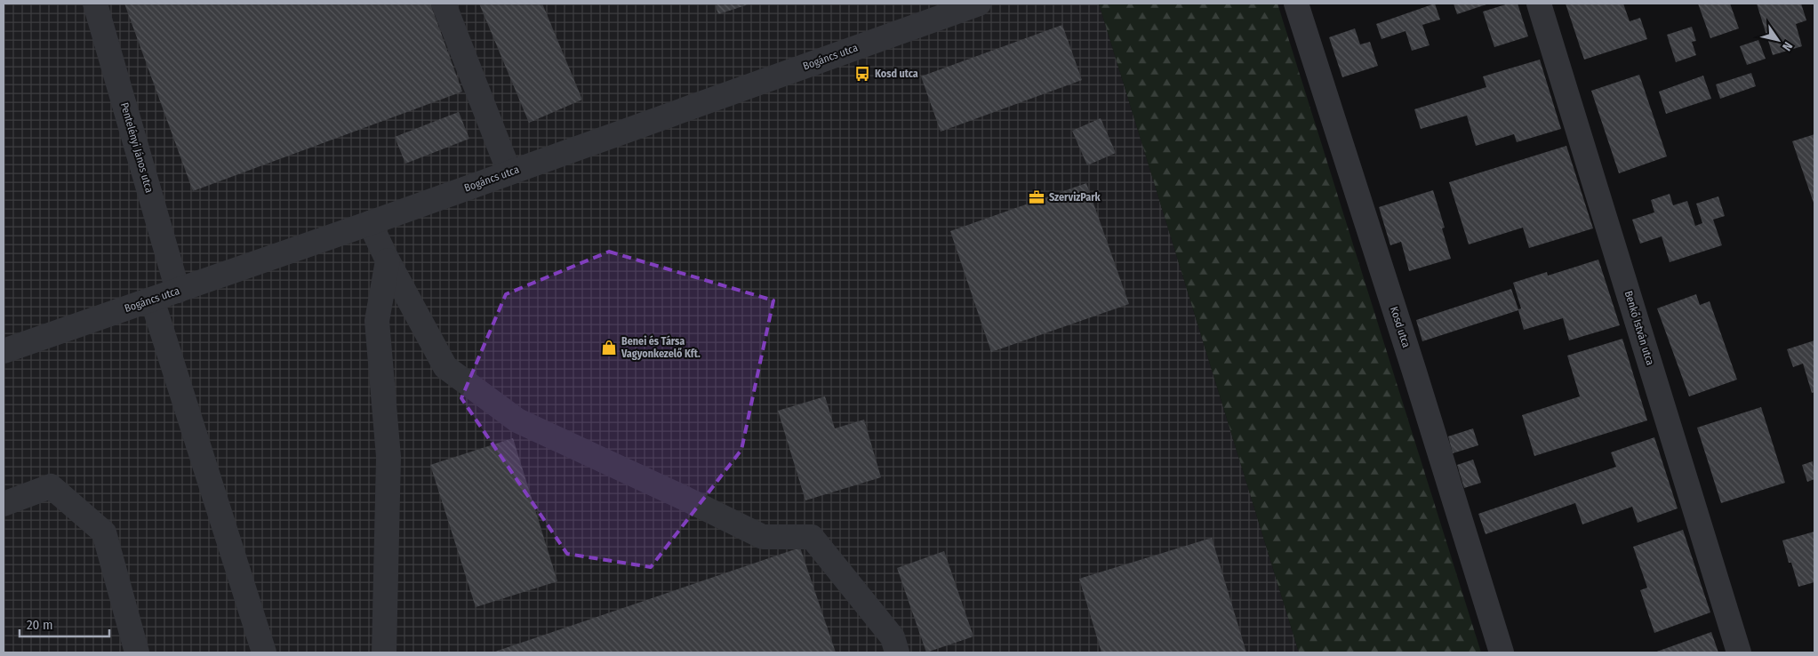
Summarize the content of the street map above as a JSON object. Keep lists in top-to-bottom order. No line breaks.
{"streets":{"street":["Bogáncs utca","Pentelényi János utca","Kosd utca","Benkő István utca"]},"crossings":[["Bogáncs utca","Pentelényi János utca"]],"places":{"bus stop":["Kosd utca"],"office":["SzervizPark"],"shop":["Benei és Társa Vagyonkezelő Kft."]},"scale_bar":"20 m","north":"bottom right"}
